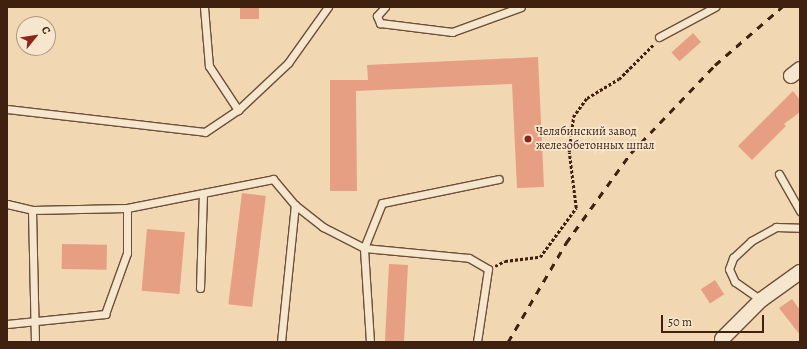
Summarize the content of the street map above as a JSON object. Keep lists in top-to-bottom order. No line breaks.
{"places":["Челябинский завод железобетонных шпал"],"scale_bar":"50 m","north":"top right"}
